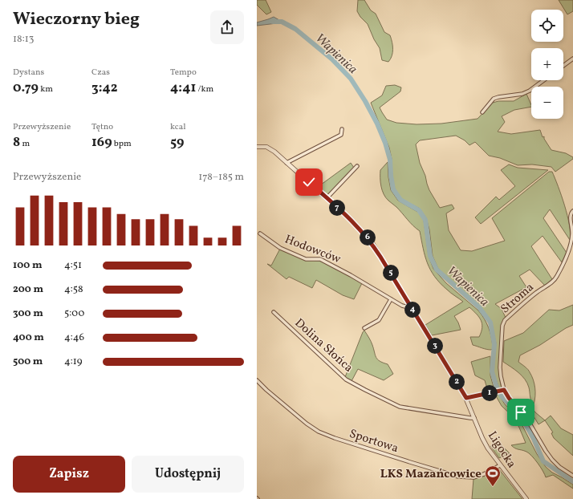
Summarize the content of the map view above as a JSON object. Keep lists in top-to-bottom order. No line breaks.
{"streets":{"street":["Hodowców","Stroma","Dolina Słońca","Sportowa","Ligocka"]},"crossings":[["Hodowców","Ligocka"],["Dolina Słońca","Ligocka"],["Sportowa","Ligocka"]],"water":["Wapienica"],"places":{"sports":["LKS Mazańcowice"]},"page":{"heading":["Wieczorny bieg","18:13"],"map_buttons":["+","−"],"stats":[["Dystans","0.79 km"],["Czas","3:42"],["Tempo","4:41 /km"],["Przewyższenie","8 m"],["Tętno","169 bpm"],["kcal","59"]],"chart":["Przewyższenie","178–185 m"],"pins":["7","6","5","4","3","2","1"],"list":[{"name":"100 m","note":"4:51"},{"name":"200 m","note":"4:58"},{"name":"300 m","note":"5:00"},{"name":"400 m","note":"4:46"},{"name":"500 m","note":"4:19"}],"buttons":["Zapisz","Udostępnij"]}}
